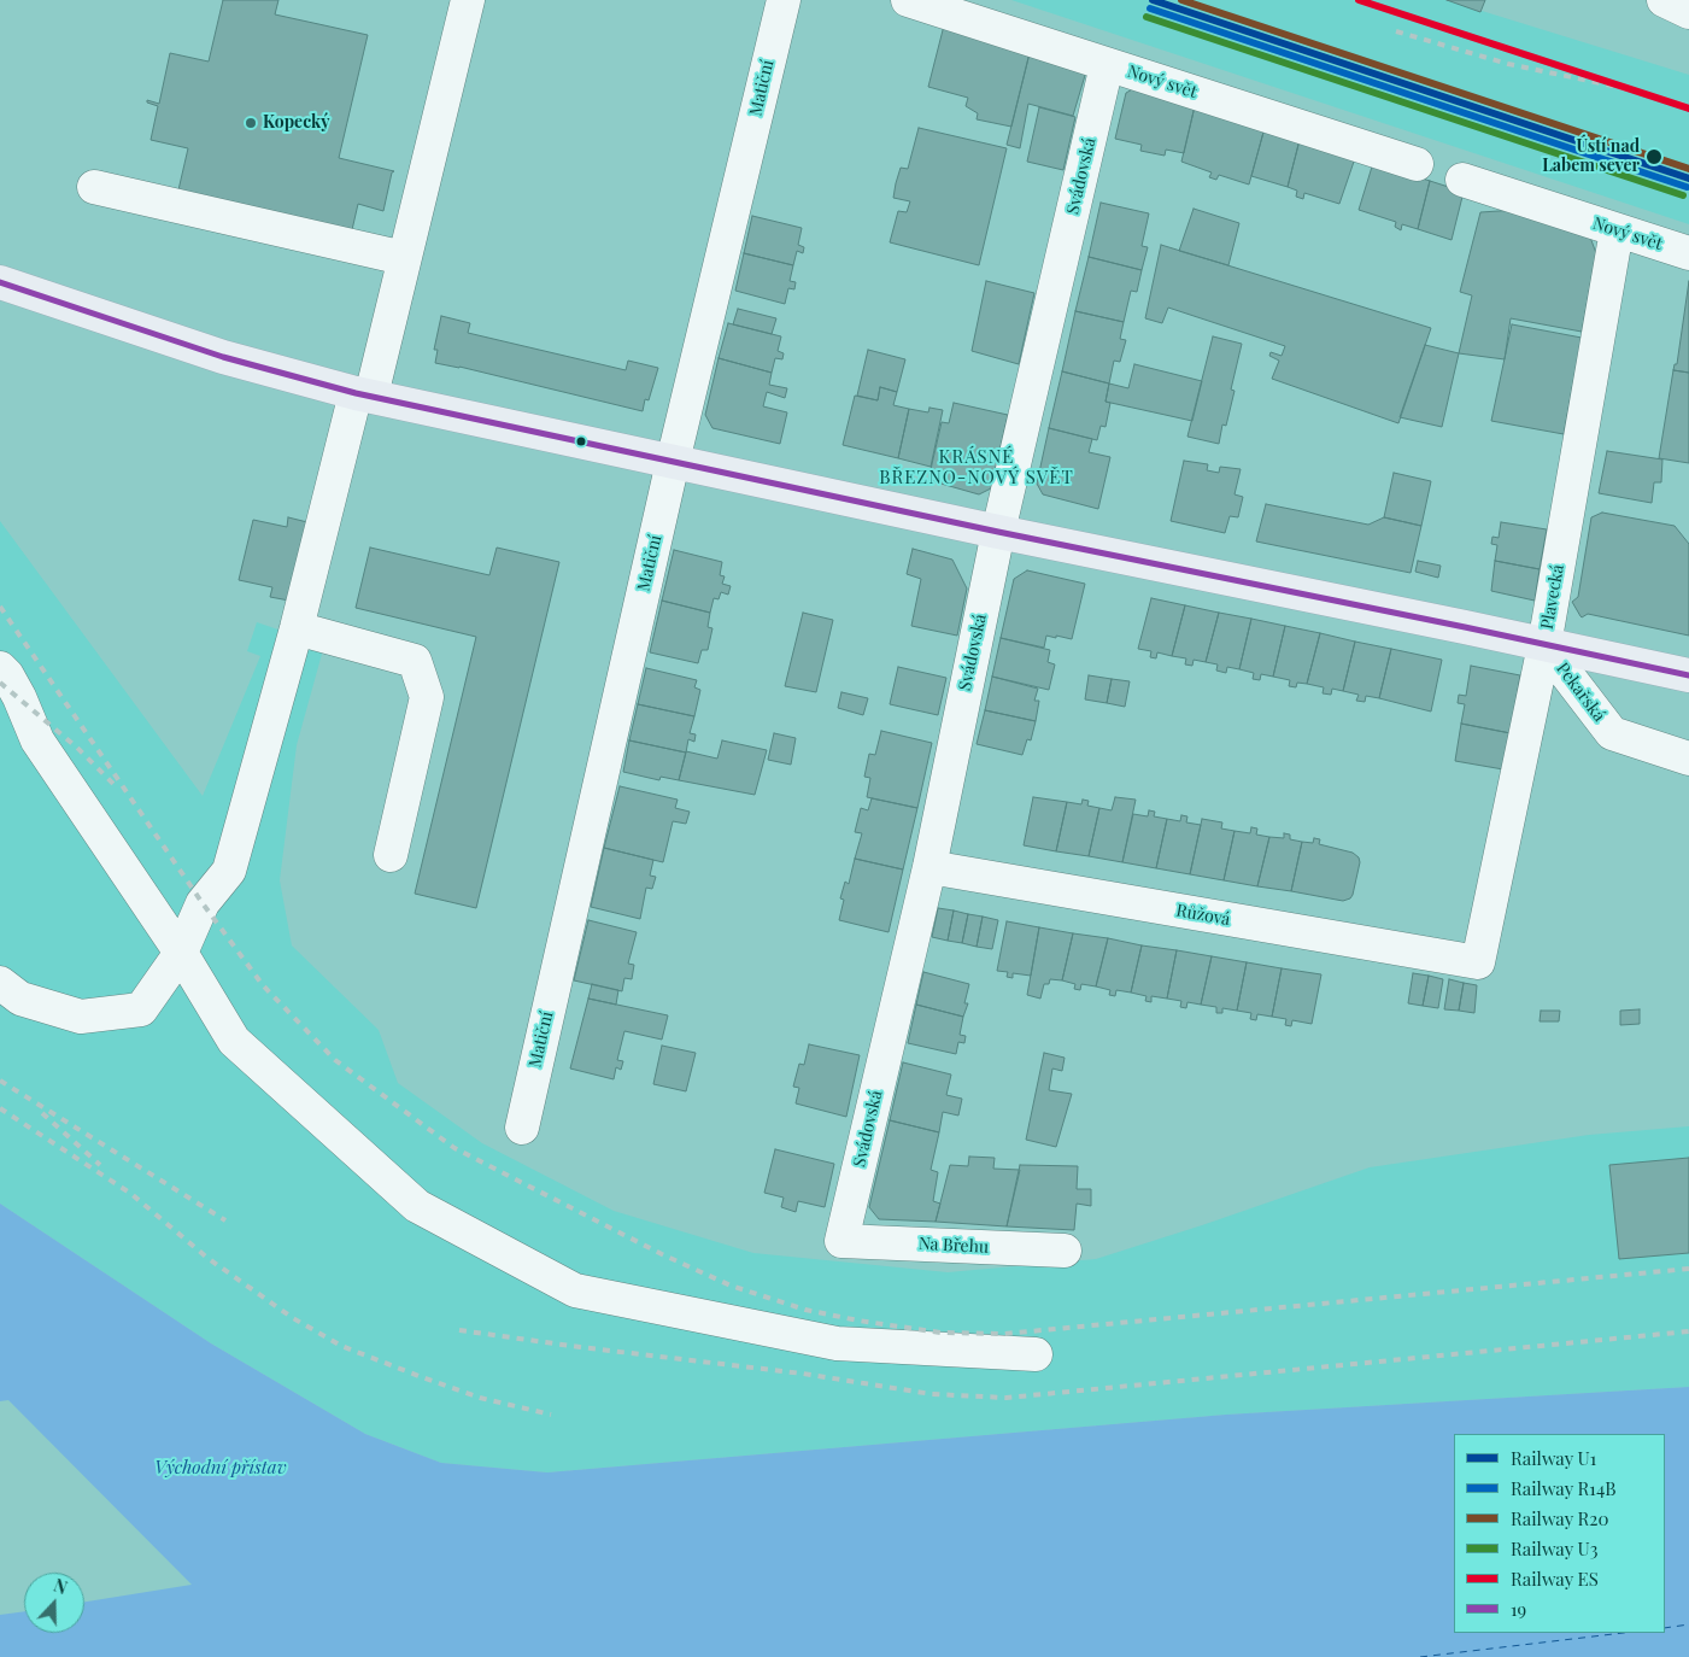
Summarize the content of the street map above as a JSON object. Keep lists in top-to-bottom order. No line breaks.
{"streets":{"main road":["Pekařská"],"street":["Nový svět","Matiční","Svádovská","Plavecká","Růžová","Na Břehu"]},"crossings":[["Nový svět","Svádovská"],["Nový svět","Plavecká"],["Matiční","Pekařská"],["Svádovská","Pekařská"],["Svádovská","Růžová"],["Svádovská","Na Břehu"],["Plavecká","Pekařská"],["Plavecká","Růžová"]],"districts":["KRÁSNÉ BŘEZNO-NOVÝ SVĚT"],"water":["Východní přístav"],"places":["Kopecký","Ústí nad Labem sever"],"lines":["rail line U1","rail line R20","rail line ES","rail line R14B","rail line U3","transit line 19"],"legend":["Railway U1","Railway R14B","Railway R20","Railway U3","Railway ES","19"],"north":"top"}
